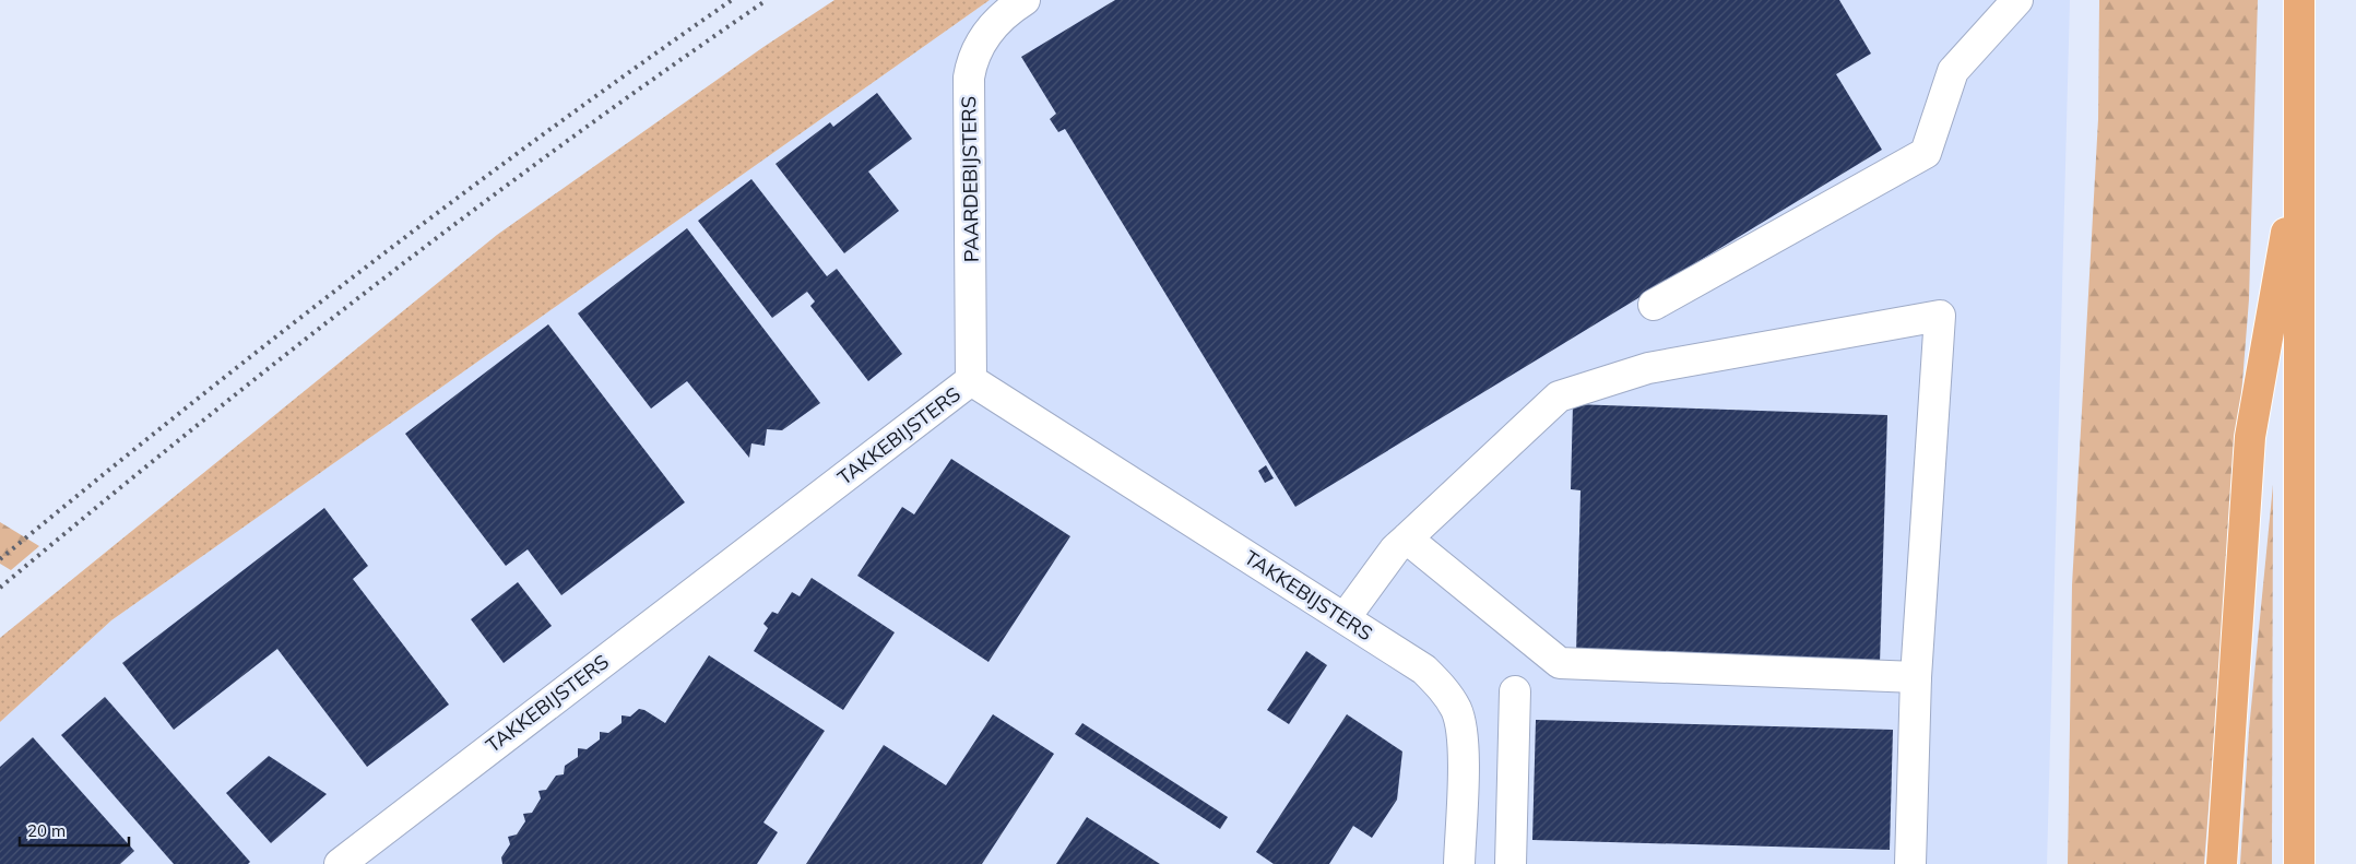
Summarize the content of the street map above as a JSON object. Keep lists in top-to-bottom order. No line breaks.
{"streets":{"street":["PAARDEBIJSTERS","TAKKEBIJSTERS"]},"crossings":[["PAARDEBIJSTERS","TAKKEBIJSTERS"]],"scale_bar":"20 m"}
